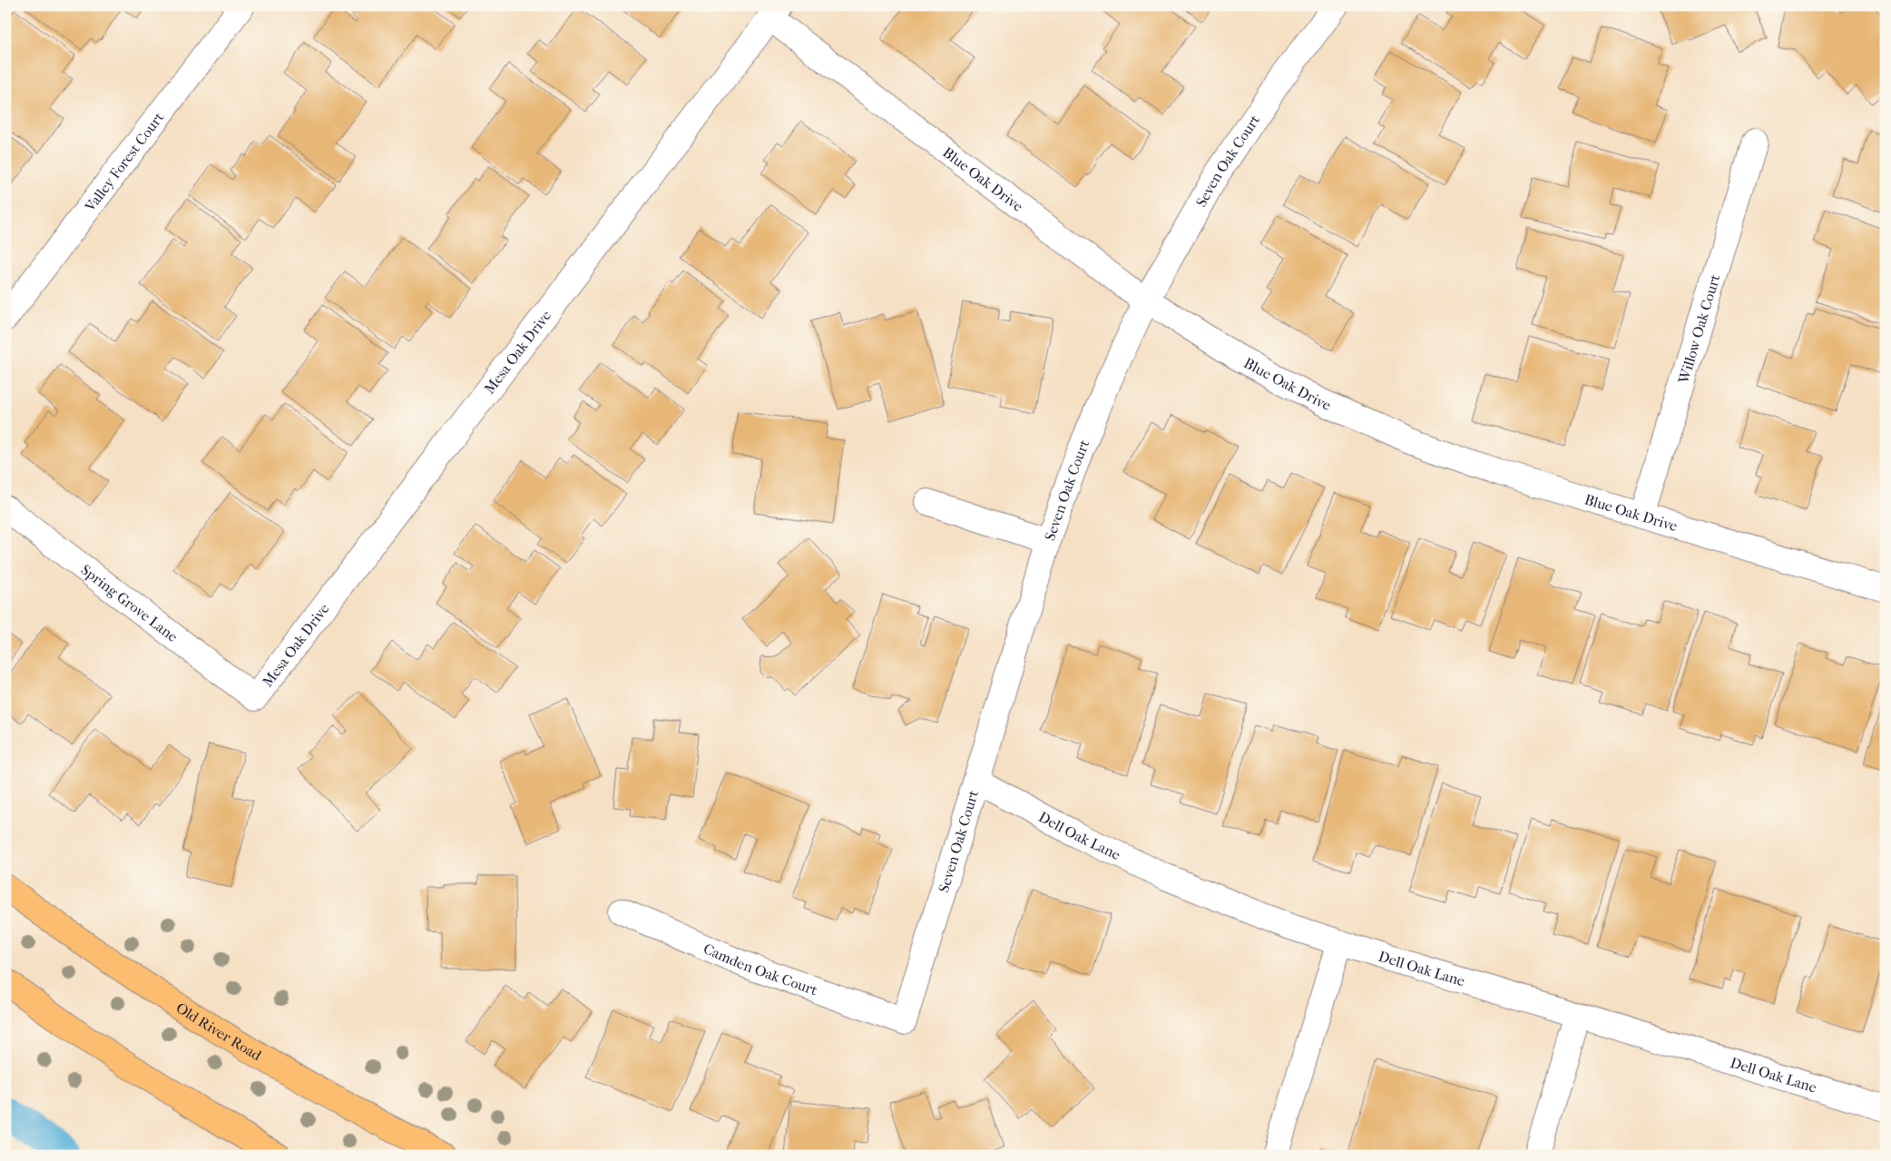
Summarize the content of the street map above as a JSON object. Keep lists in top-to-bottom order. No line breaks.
{"streets":{"main road":["Old River Road"],"street":["Seven Oak Court","Valley Forest Court","Blue Oak Drive","Willow Oak Court","Mesa Oak Drive","Spring Grove Lane","Dell Oak Lane","Camden Oak Court"]},"crossings":[["Seven Oak Court","Blue Oak Drive"],["Seven Oak Court","Dell Oak Lane"],["Seven Oak Court","Camden Oak Court"],["Blue Oak Drive","Willow Oak Court"],["Blue Oak Drive","Mesa Oak Drive"],["Mesa Oak Drive","Spring Grove Lane"]]}
